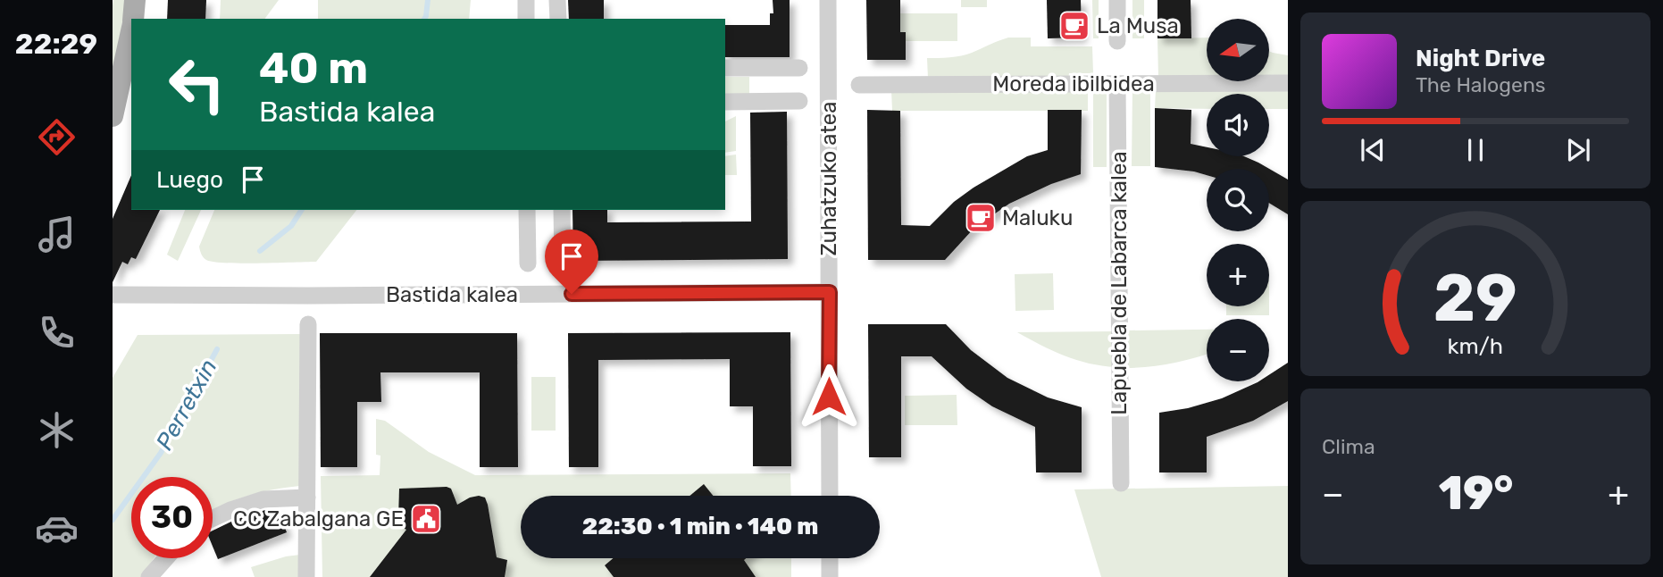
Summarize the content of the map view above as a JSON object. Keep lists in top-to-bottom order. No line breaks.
{"streets":{"street":["Moreda ibilbidea","Zuhatzuko atea","Lapuebla de Labarca kalea","Bastida kalea"]},"crossings":[["Moreda ibilbidea","Lapuebla de Labarca kalea"],["Zuhatzuko atea","Bastida kalea"]],"water":["Perretxin"],"places":{"cafe":["La Musa","Maluku"],"public building":["CC Zabalgana GE"]},"north":"left","page":{"tabs":"22:29","map_buttons":["+","−"],"turn":["40 m","Bastida kalea"],"song":["Night Drive","The Halogens"],"then":"Luego","tile":"Clima","heat":["−","19°","+"],"limit":"30","trip":"22:30 · 1 min · 140 m","gauge":["29","km/h"]}}
